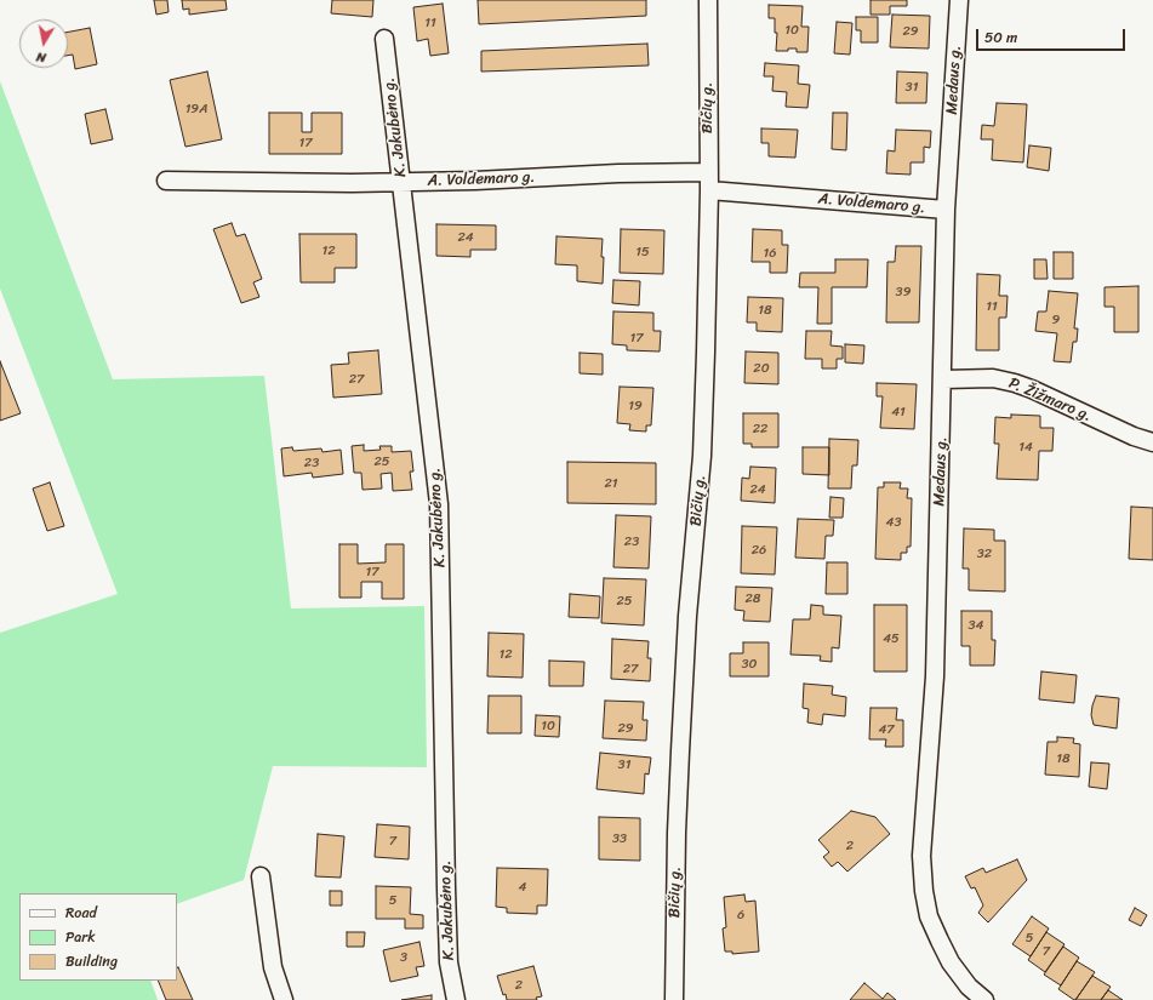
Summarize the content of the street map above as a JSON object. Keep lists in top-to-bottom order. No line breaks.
{"streets":{"street":["Medaus g.","Bičių g.","K. Jakubėno g.","A. Voldemaro g.","P. Žižmaro g."]},"crossings":[["Medaus g.","A. Voldemaro g."],["Medaus g.","P. Žižmaro g."],["Bičių g.","A. Voldemaro g."],["K. Jakubėno g.","A. Voldemaro g."]],"house_numbers":["11","10","29","31","19A","17","24","12","15","16","39","11","18","9","17","20","27","19","41","22","14","25","23","21","24","43","23","26","32","17","28","25","34","45","12","30","27","10","29","47","18","31","33","7","2","4","5","6","5","7","3","2"],"legend":["Road","Park","Building"],"scale_bar":"50 m","north":"bottom"}
